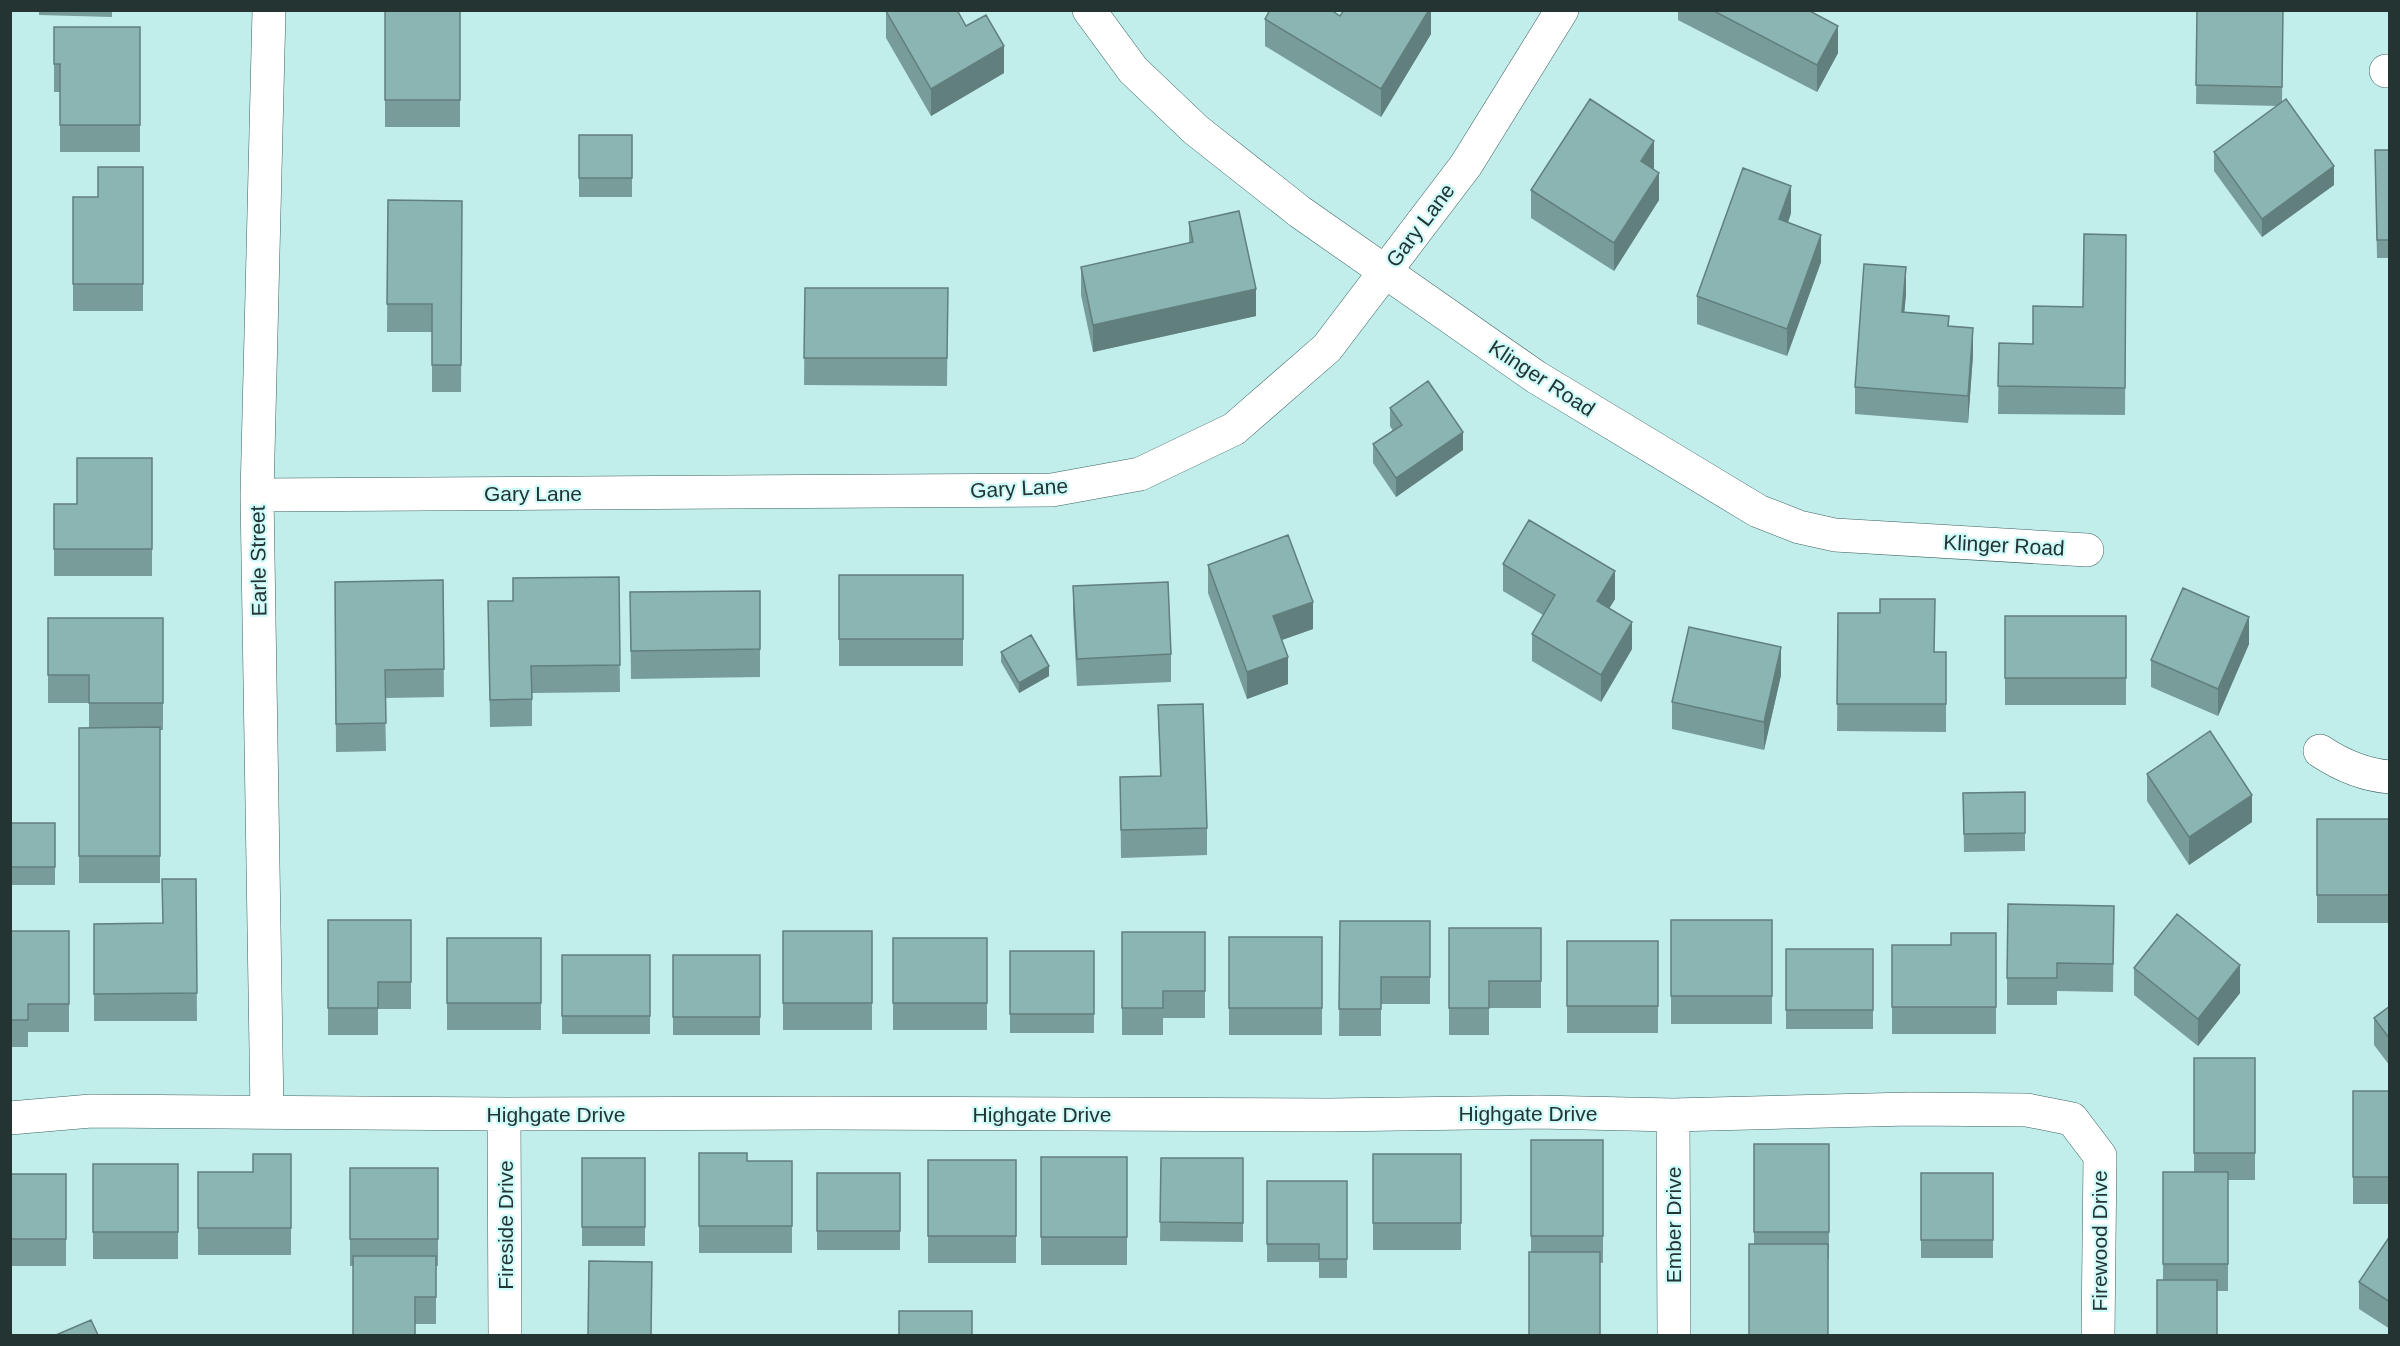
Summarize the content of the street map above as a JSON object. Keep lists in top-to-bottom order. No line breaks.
{"streets":{"street":["Gary Lane","Klinger Road","Earle Street","Highgate Drive","Fireside Drive","Ember Drive","Firewood Drive"]},"crossings":[["Gary Lane","Klinger Road"],["Gary Lane","Earle Street"],["Earle Street","Highgate Drive"],["Highgate Drive","Fireside Drive"],["Highgate Drive","Ember Drive"],["Highgate Drive","Firewood Drive"]]}
